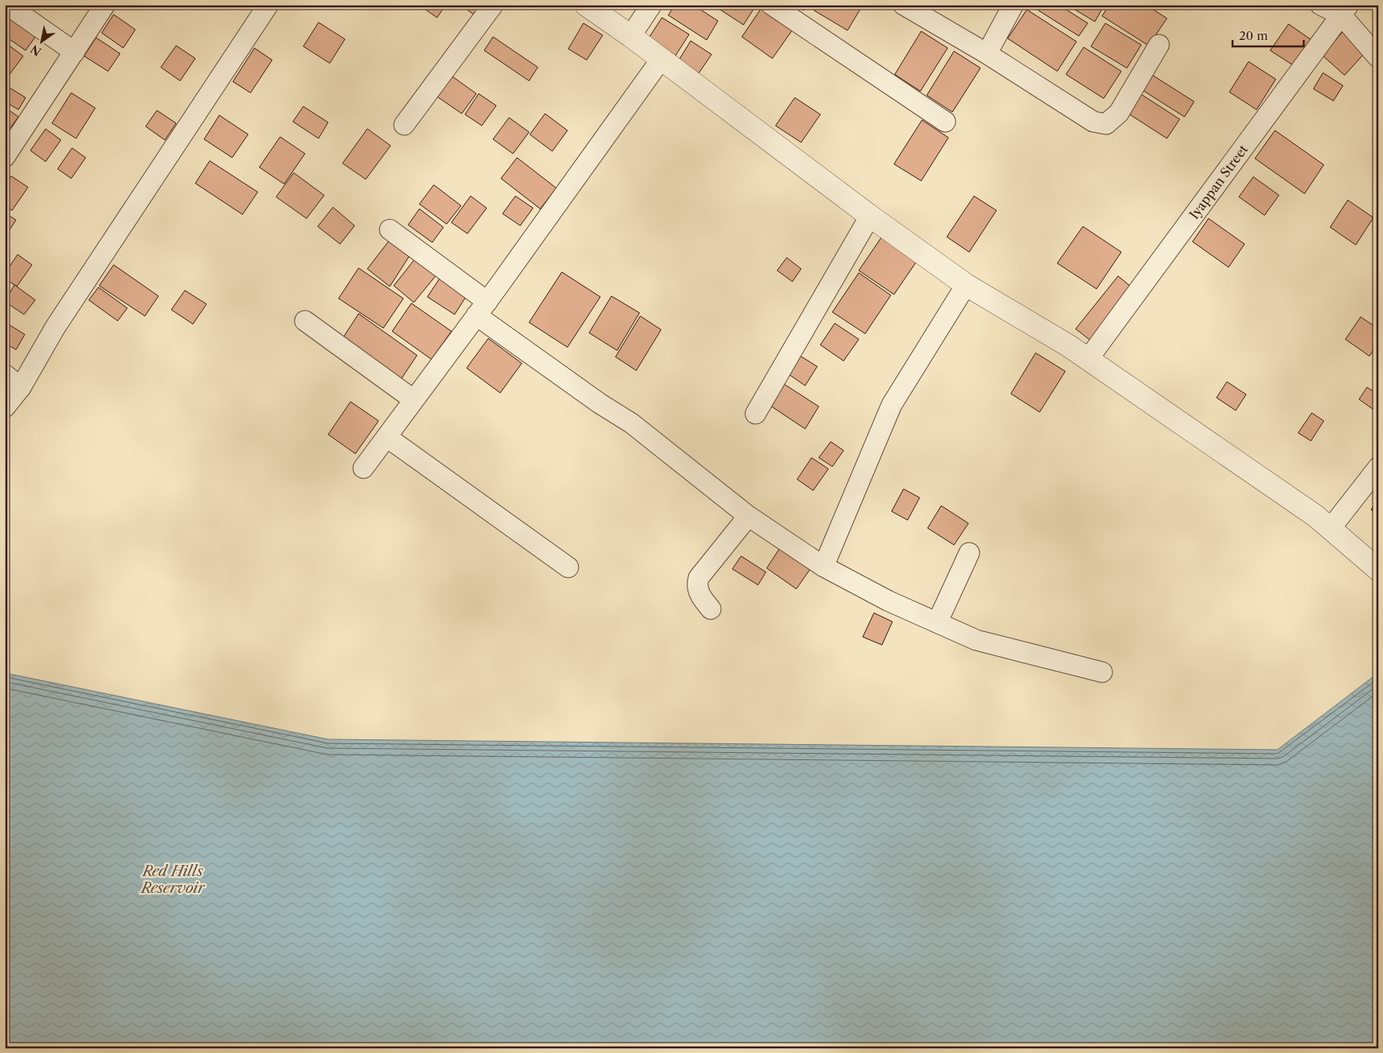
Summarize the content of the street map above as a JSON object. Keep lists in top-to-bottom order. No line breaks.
{"streets":{"street":["Iyappan Street"]},"water":["Red Hills Reservoir"],"scale_bar":"20 m","north":"bottom left"}
